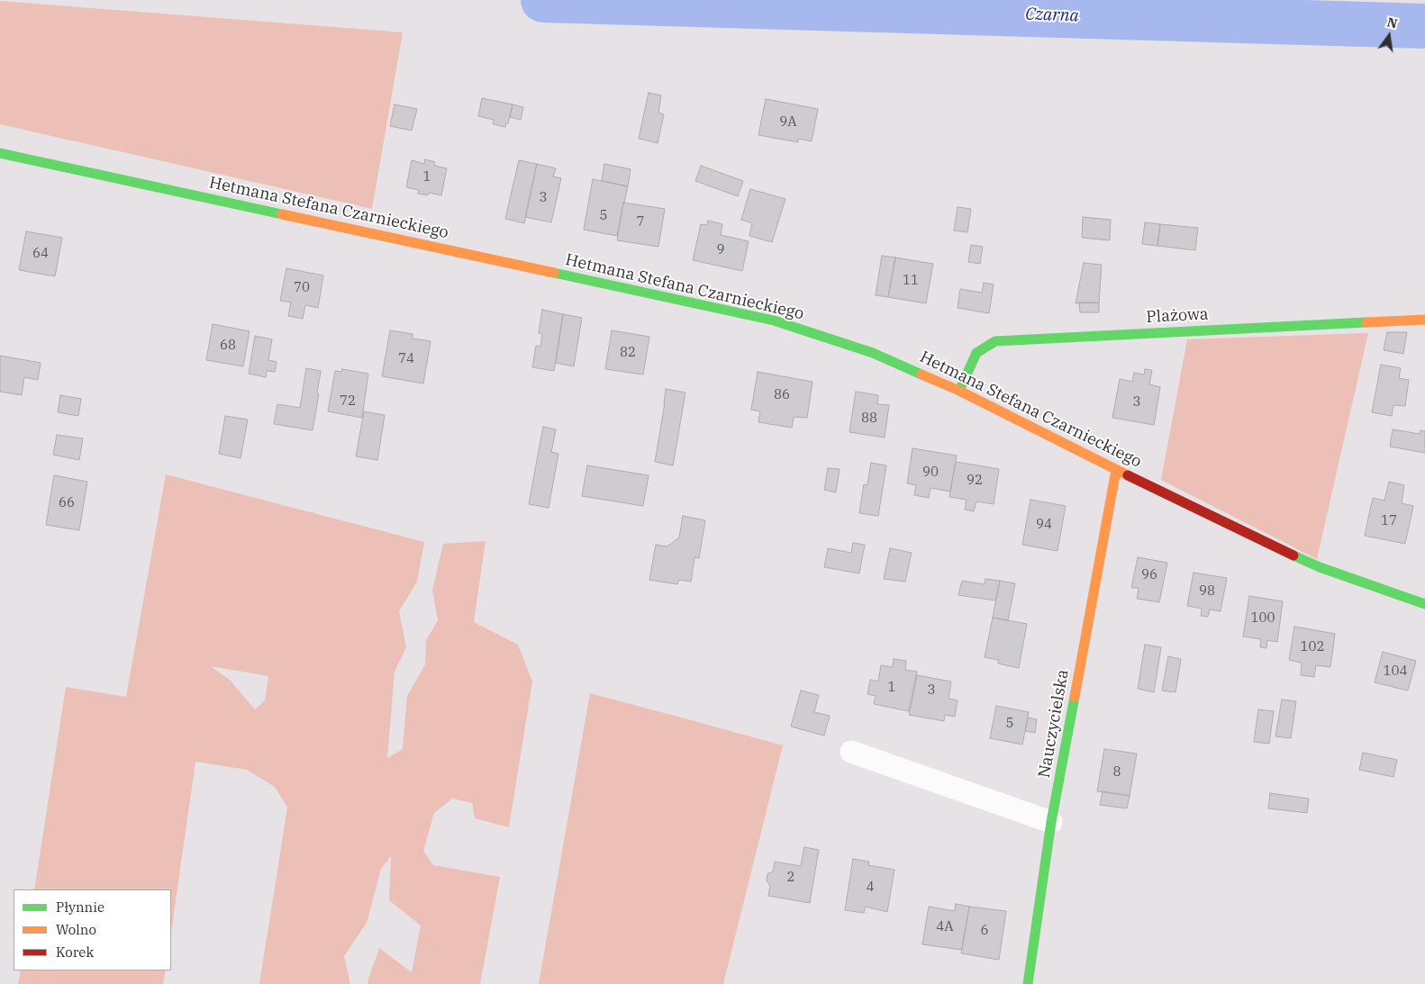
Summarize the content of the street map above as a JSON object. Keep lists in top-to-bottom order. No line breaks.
{"streets":{"street":["Hetmana Stefana Czarnieckiego","Plażowa","Nauczycielska"]},"crossings":[["Hetmana Stefana Czarnieckiego","Plażowa"],["Hetmana Stefana Czarnieckiego","Nauczycielska"]],"water":["Czarna"],"house_numbers":["9A","1","3","5","7","9","64","11","70","68","82","74","86","72","3","88","90","92","66","17","94","96","98","100","102","104","1","3","5","8","2","4","4A","6"],"legend":["Płynnie","Wolno","Korek"],"north":"top"}
